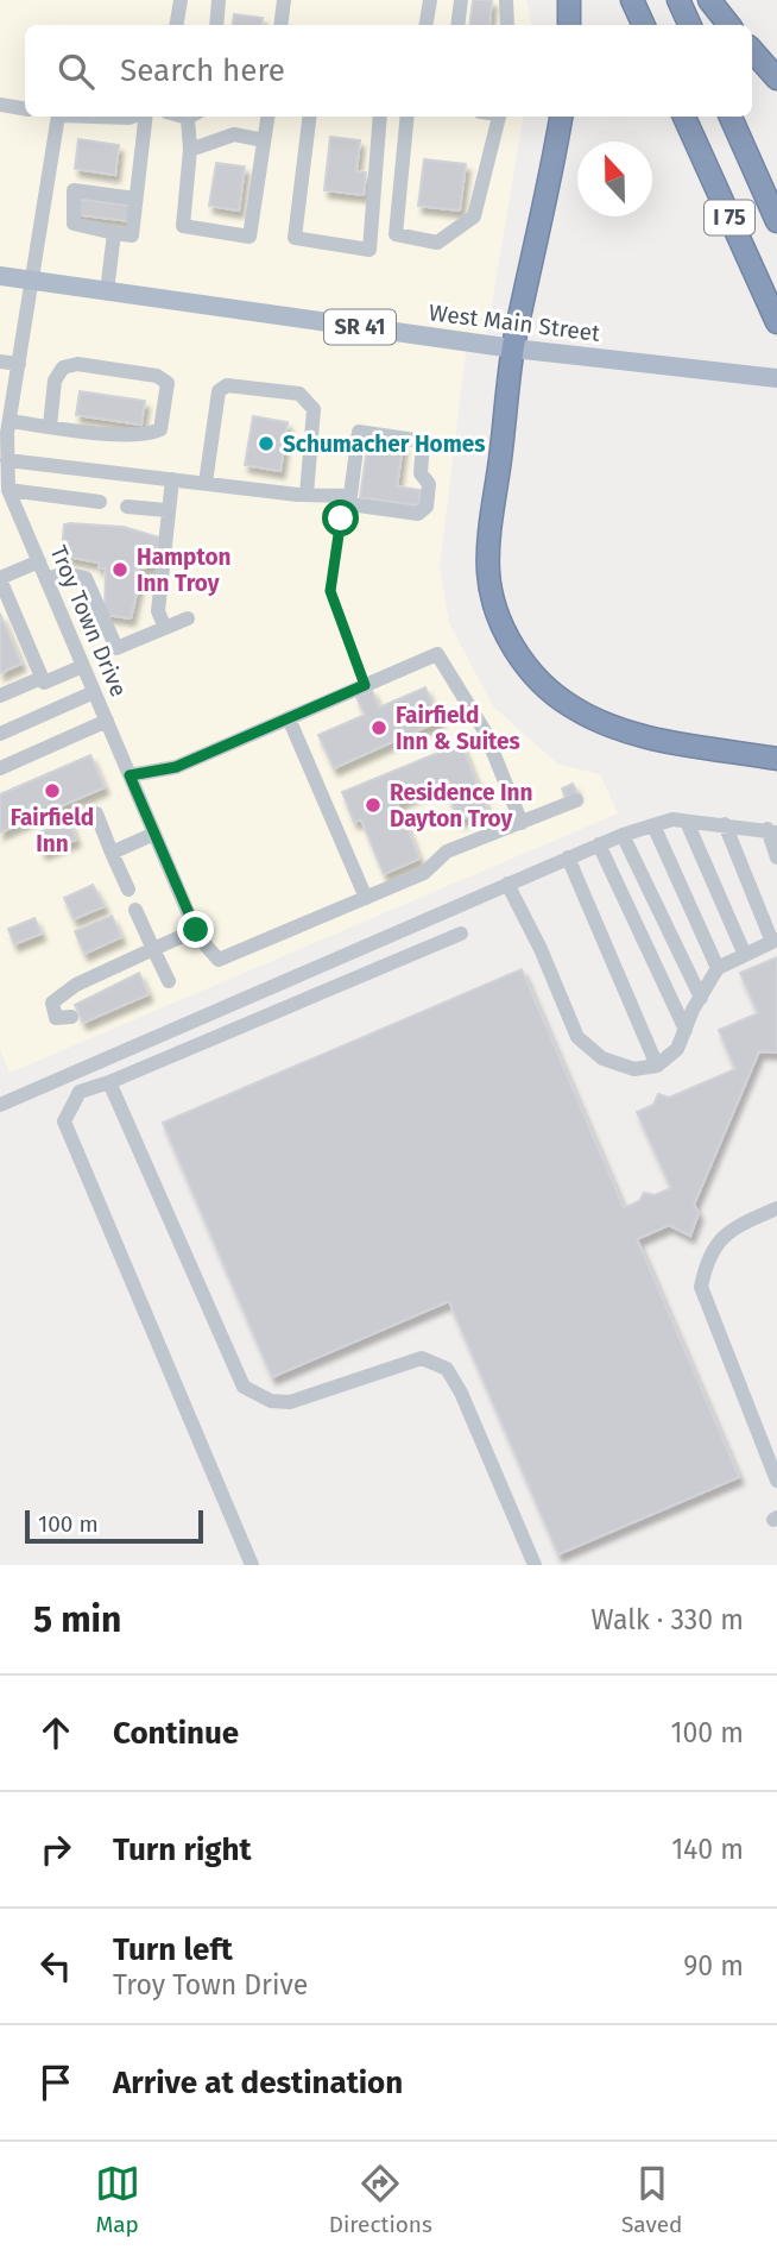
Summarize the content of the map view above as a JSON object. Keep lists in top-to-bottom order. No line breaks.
{"streets":{"highway":["I 75"],"main road":["West Main Street","SR 41"],"street":["Troy Town Drive"]},"crossings":[["West Main Street","Troy Town Drive"]],"places":["Schumacher Homes","Hampton Inn Troy","Fairfield Inn & Suites","Fairfield Inn","Residence Inn Dayton Troy"],"scale_bar":"100 m","north":"top","page":{"search":"Search here","scale":"100 m","heading":["5 min","Walk · 330 m"],"list":[["Continue","100 m"],["Turn right","140 m"],["Turn left","Troy Town Drive","90 m"],"Arrive at destination"],"nav":["Map","Directions","Saved"]}}
